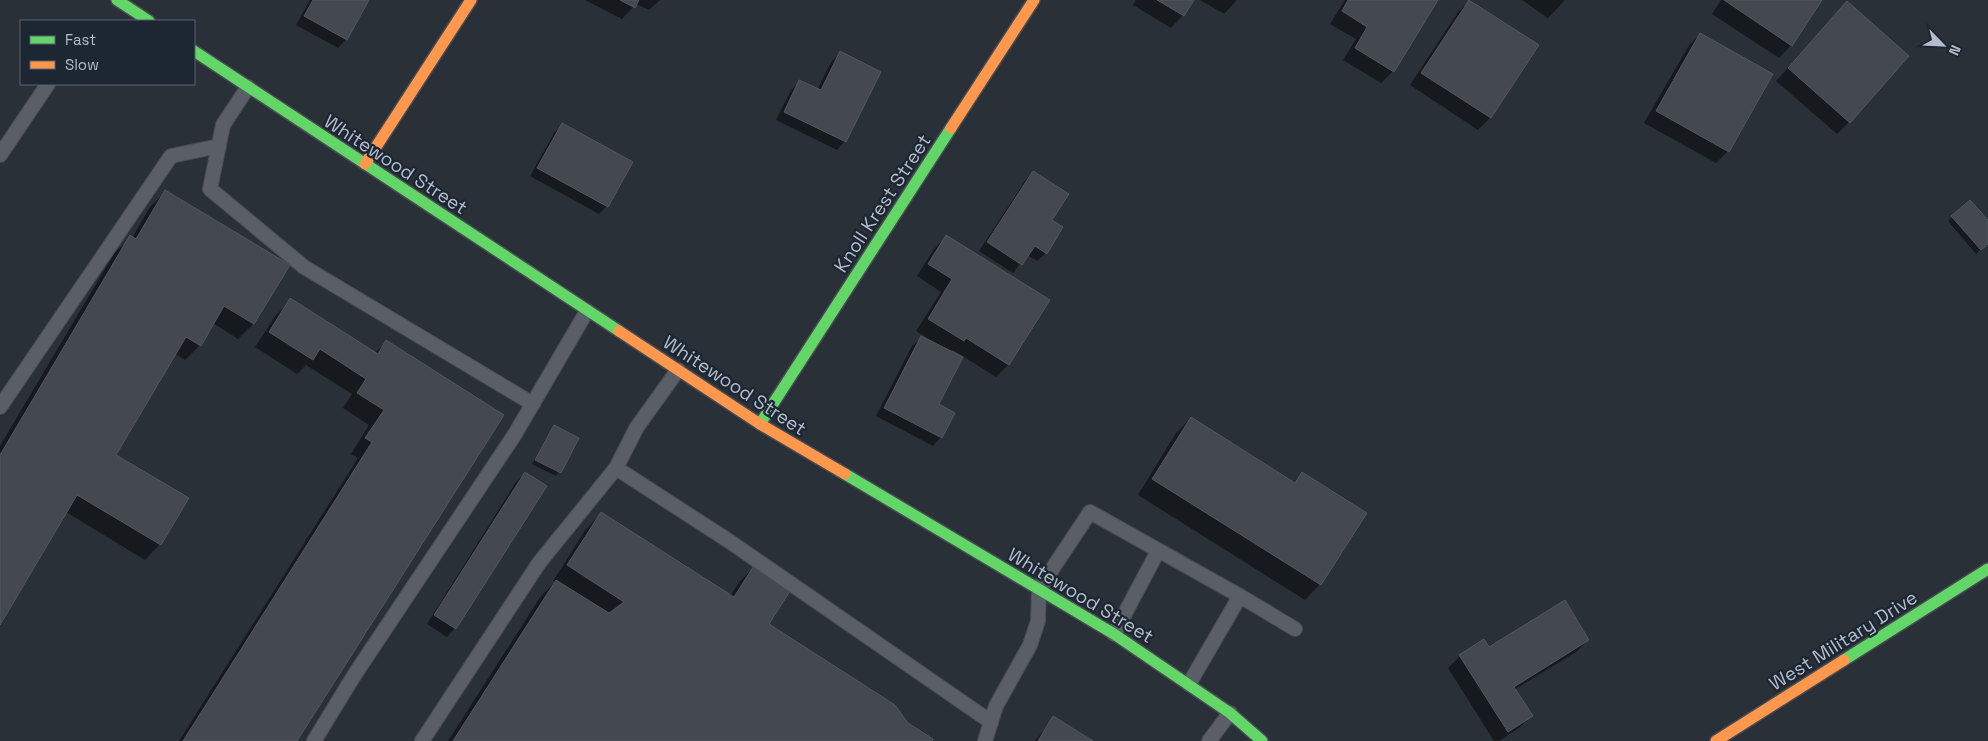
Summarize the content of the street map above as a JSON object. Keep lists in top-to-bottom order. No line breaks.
{"streets":{"street":["Whitewood Street","Knoll Krest Street","West Military Drive"]},"crossings":[["Whitewood Street","Knoll Krest Street"]],"legend":["Fast","Slow"],"north":"bottom right"}
